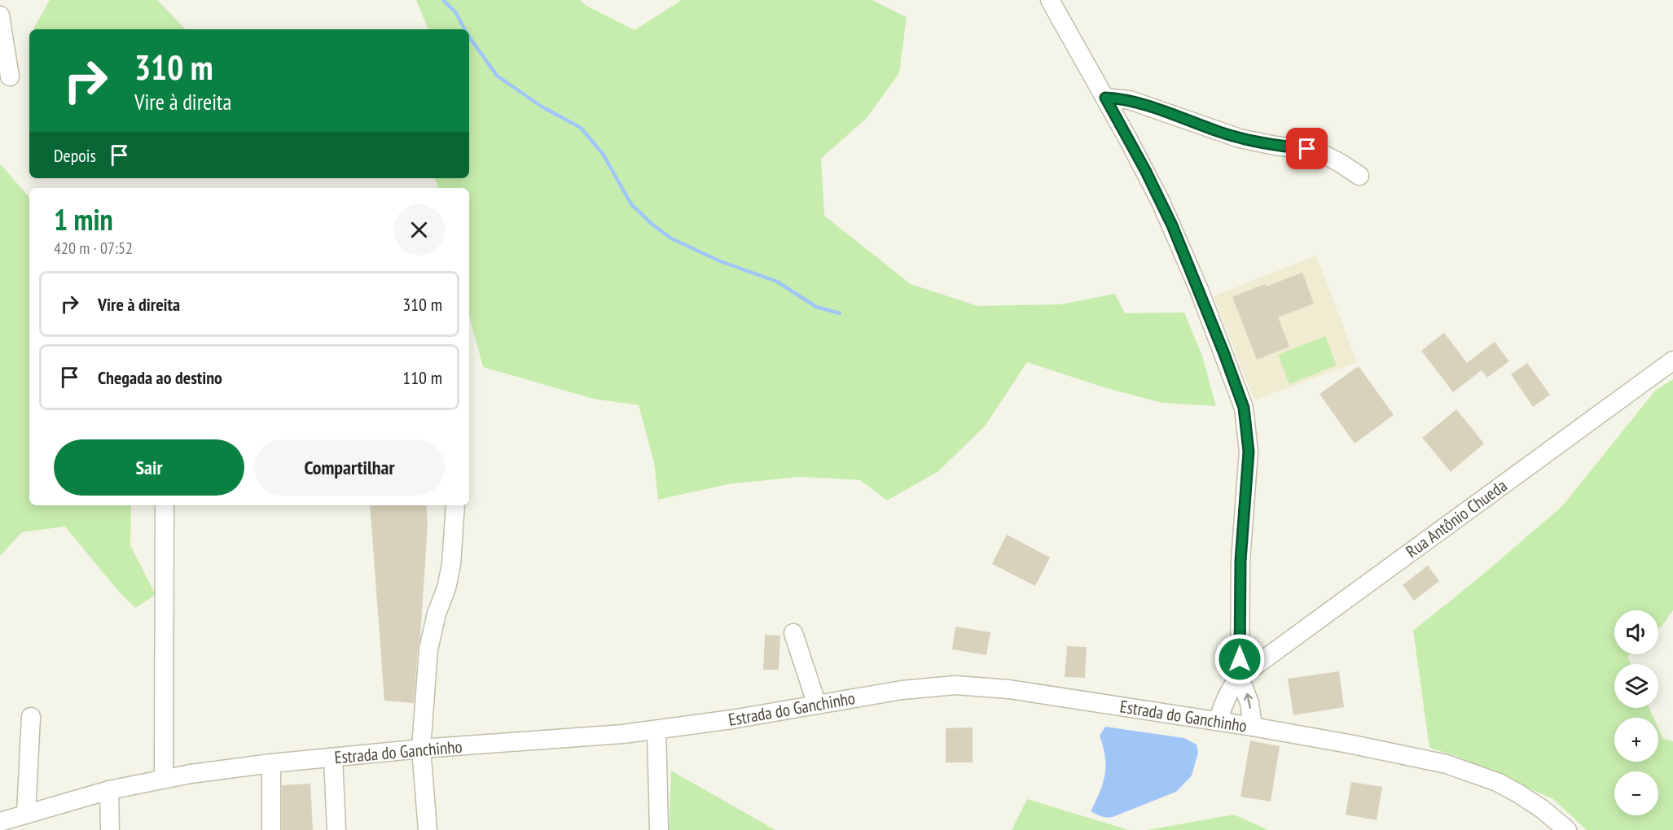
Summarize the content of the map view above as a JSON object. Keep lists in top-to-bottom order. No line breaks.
{"streets":{"street":["Rua Antônio Chueda","Estrada do Ganchinho"]},"page":{"turn":["310 m","Vire à direita"],"then":"Depois","heading":["1 min","420 m · 07:52"],"list":[{"name":"Vire à direita","value":"310 m"},{"name":"Chegada ao destino","value":"110 m"}],"buttons":["Sair","Compartilhar"],"map_buttons":["+","−"]}}
